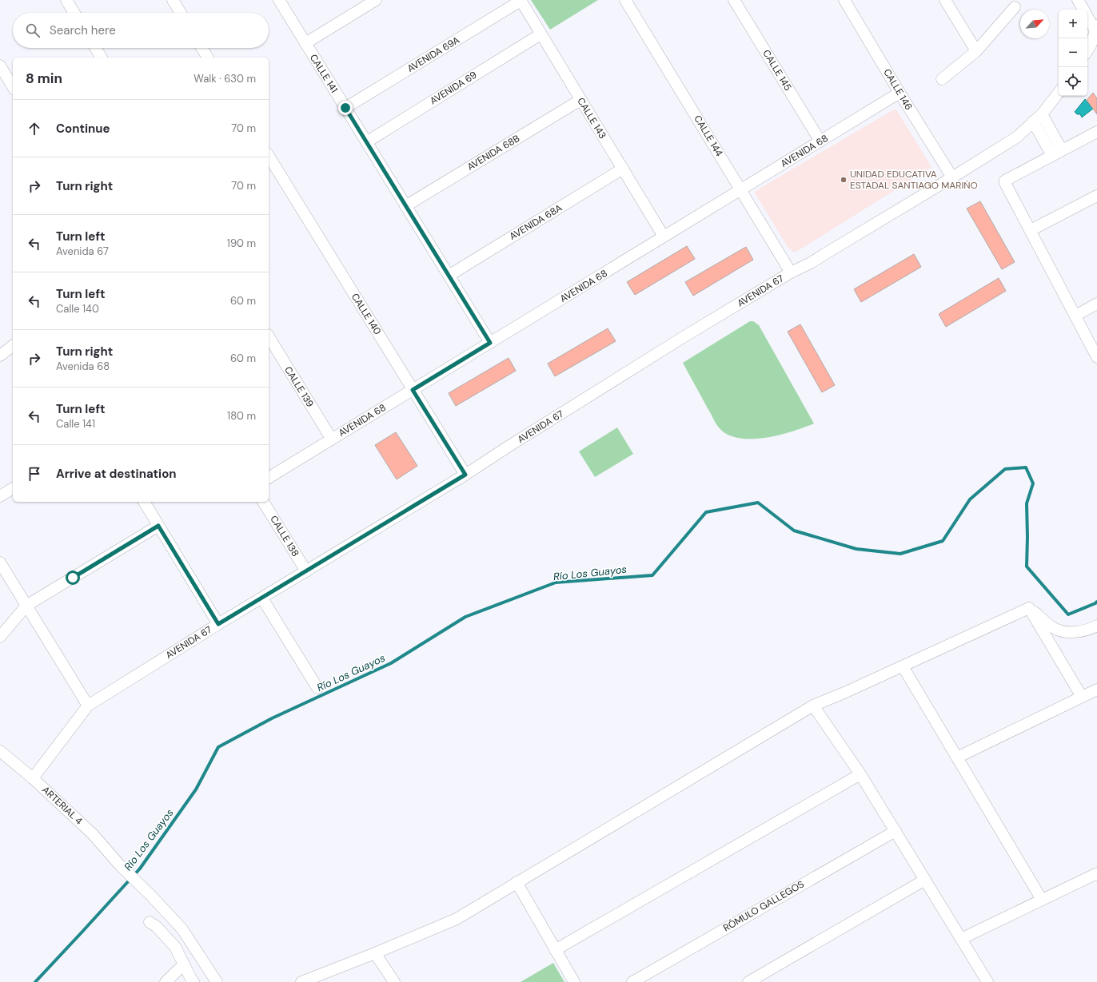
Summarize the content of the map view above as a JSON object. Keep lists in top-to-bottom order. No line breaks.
{"streets":{"street":["AVENIDA 69A","CALLE 145","CALLE 141","AVENIDA 69","CALLE 146","CALLE 143","CALLE 144","AVENIDA 68","AVENIDA 68B","AVENIDA 68A","AVENIDA 67","CALLE 140","CALLE 139","CALLE 138","ARTERIAL 4","RÓMULO GALLEGOS"]},"crossings":[["AVENIDA 69A","CALLE 141"],["AVENIDA 69A","CALLE 143"],["CALLE 145","AVENIDA 68"],["CALLE 141","AVENIDA 69"],["CALLE 141","AVENIDA 68"],["CALLE 141","AVENIDA 68B"],["CALLE 141","AVENIDA 68A"],["AVENIDA 69","CALLE 143"],["CALLE 146","AVENIDA 68"],["CALLE 146","AVENIDA 67"],["CALLE 143","AVENIDA 68"],["CALLE 143","AVENIDA 68B"],["CALLE 143","AVENIDA 68A"],["CALLE 144","AVENIDA 68"],["CALLE 144","AVENIDA 67"],["AVENIDA 68","CALLE 140"],["AVENIDA 68","CALLE 139"],["AVENIDA 67","CALLE 140"],["AVENIDA 67","CALLE 138"],["AVENIDA 67","ARTERIAL 4"]],"water":["Río Los Guayos"],"places":["UNIDAD EDUCATIVA ESTADAL SANTIAGO MARIÑO"],"north":"top right","page":{"map_buttons":["+","−"],"search":"Search here","heading":["8 min","Walk · 630 m"],"list":[["Continue","70 m"],["Turn right","70 m"],["Turn left","Avenida 67","190 m"],["Turn left","Calle 140","60 m"],["Turn right","Avenida 68","60 m"],["Turn left","Calle 141","180 m"],"Arrive at destination"]}}
